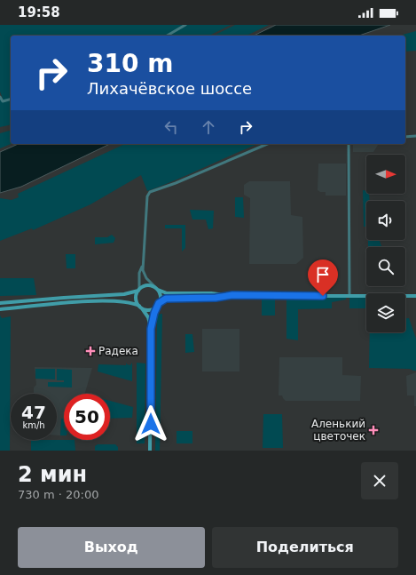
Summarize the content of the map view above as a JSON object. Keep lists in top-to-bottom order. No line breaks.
{"places":{"health":["Радека","Аленький цветочек"]},"north":"right","page":{"status":"19:58","turn":["310 m","Лихачёвское шоссе"],"speed":"47 km/h","limit":"50","heading":["2 мин","730 m · 20:00"],"buttons":["Выход","Поделиться"]}}
